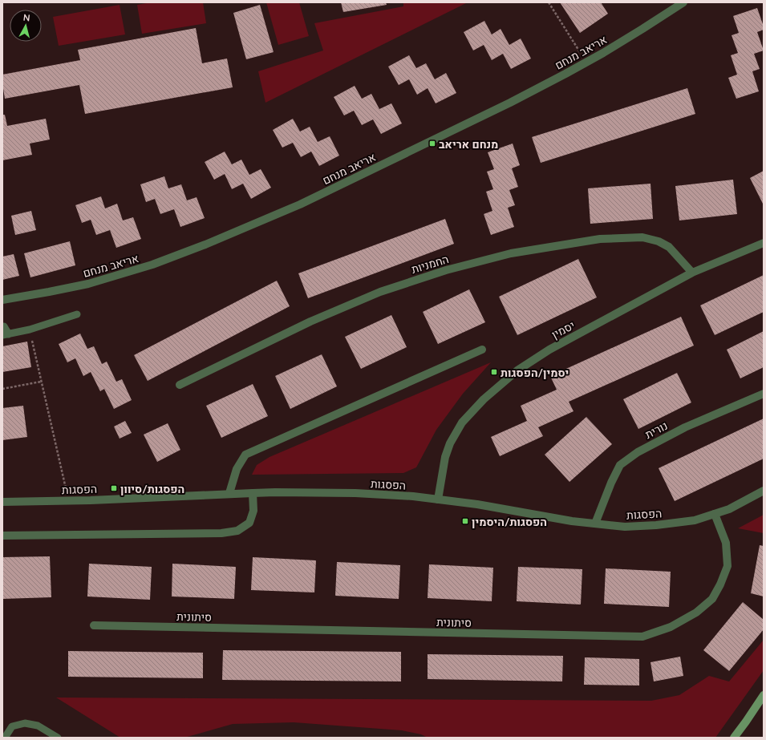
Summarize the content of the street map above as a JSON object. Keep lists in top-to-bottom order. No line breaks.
{"streets":{"street":["אריאב מנחם","החמניות","יסמין","נורית","הפסגות","סיתונית"]},"crossings":[["החמניות","יסמין"],["יסמין","הפסגות"],["נורית","הפסגות"],["הפסגות","סיתונית"]],"places":{"transit":["מנחם אריאב","יסמין/הפסגות","הפסגות/סיוון","הפסגות/היסמין"]},"north":"top"}
